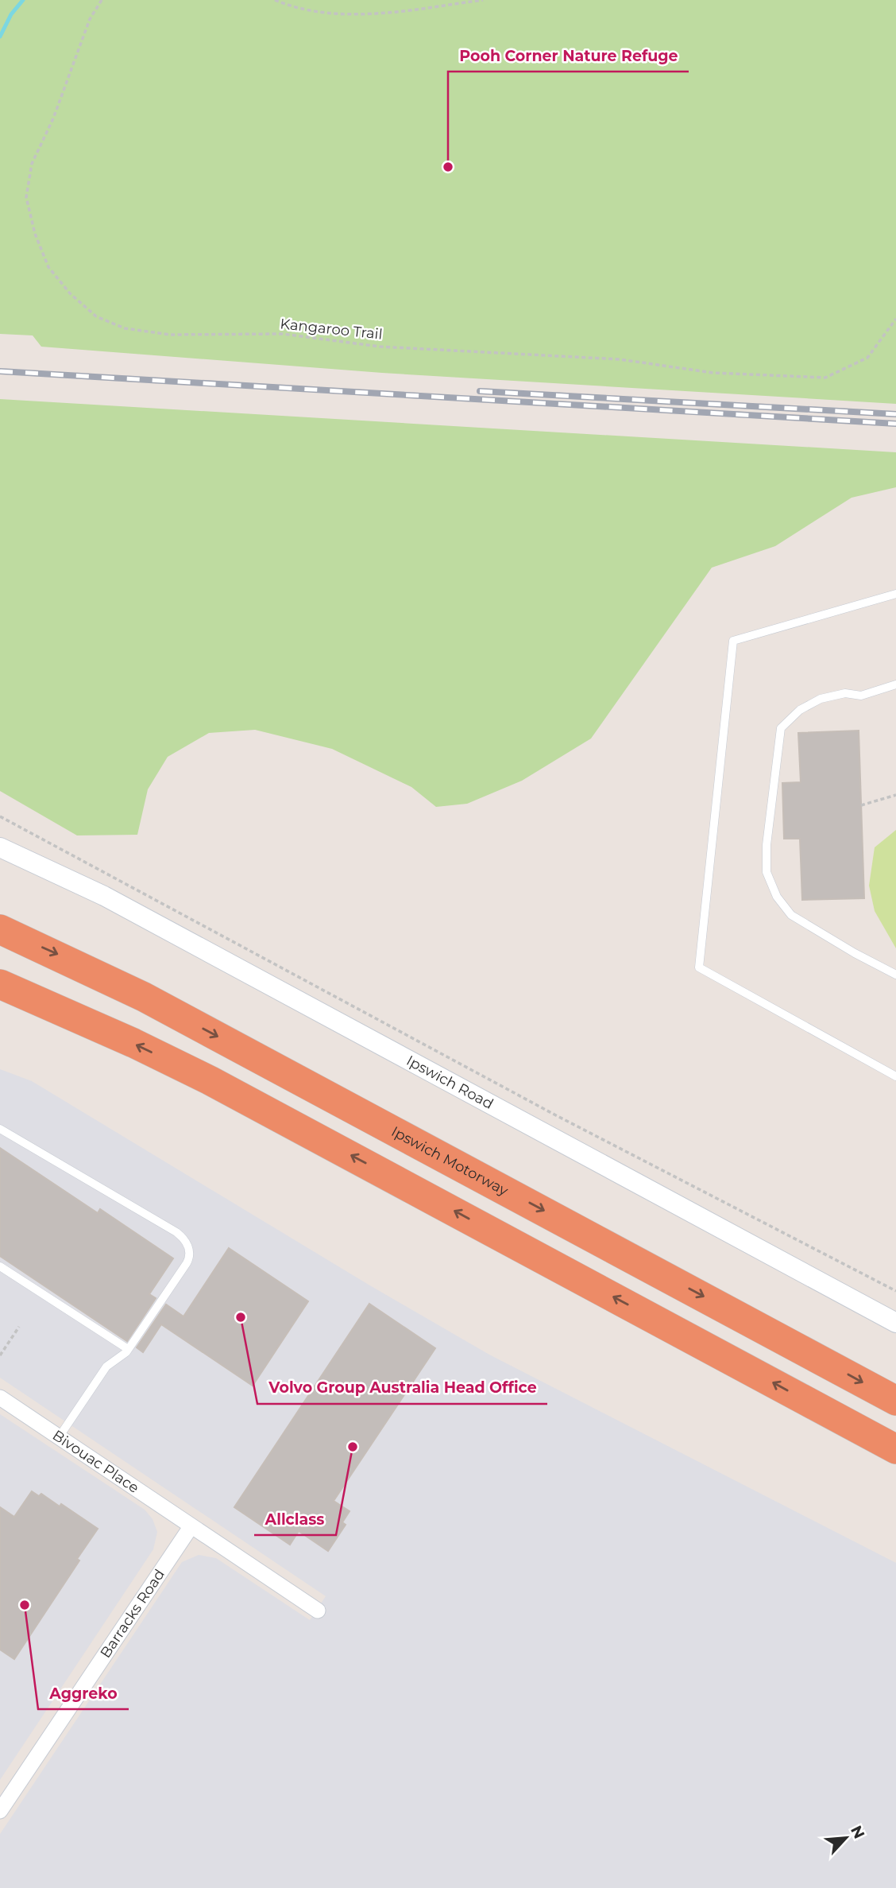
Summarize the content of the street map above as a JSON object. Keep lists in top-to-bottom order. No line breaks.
{"streets":{"highway":["Ipswich Motorway"],"street":["Ipswich Road","Bivouac Place","Barracks Road"],"path":["Kangaroo Trail"]},"crossings":[["Bivouac Place","Barracks Road"]],"places":["Pooh Corner Nature Refuge","Volvo Group Australia Head Office","Allclass","Aggreko"],"north":"top right"}
